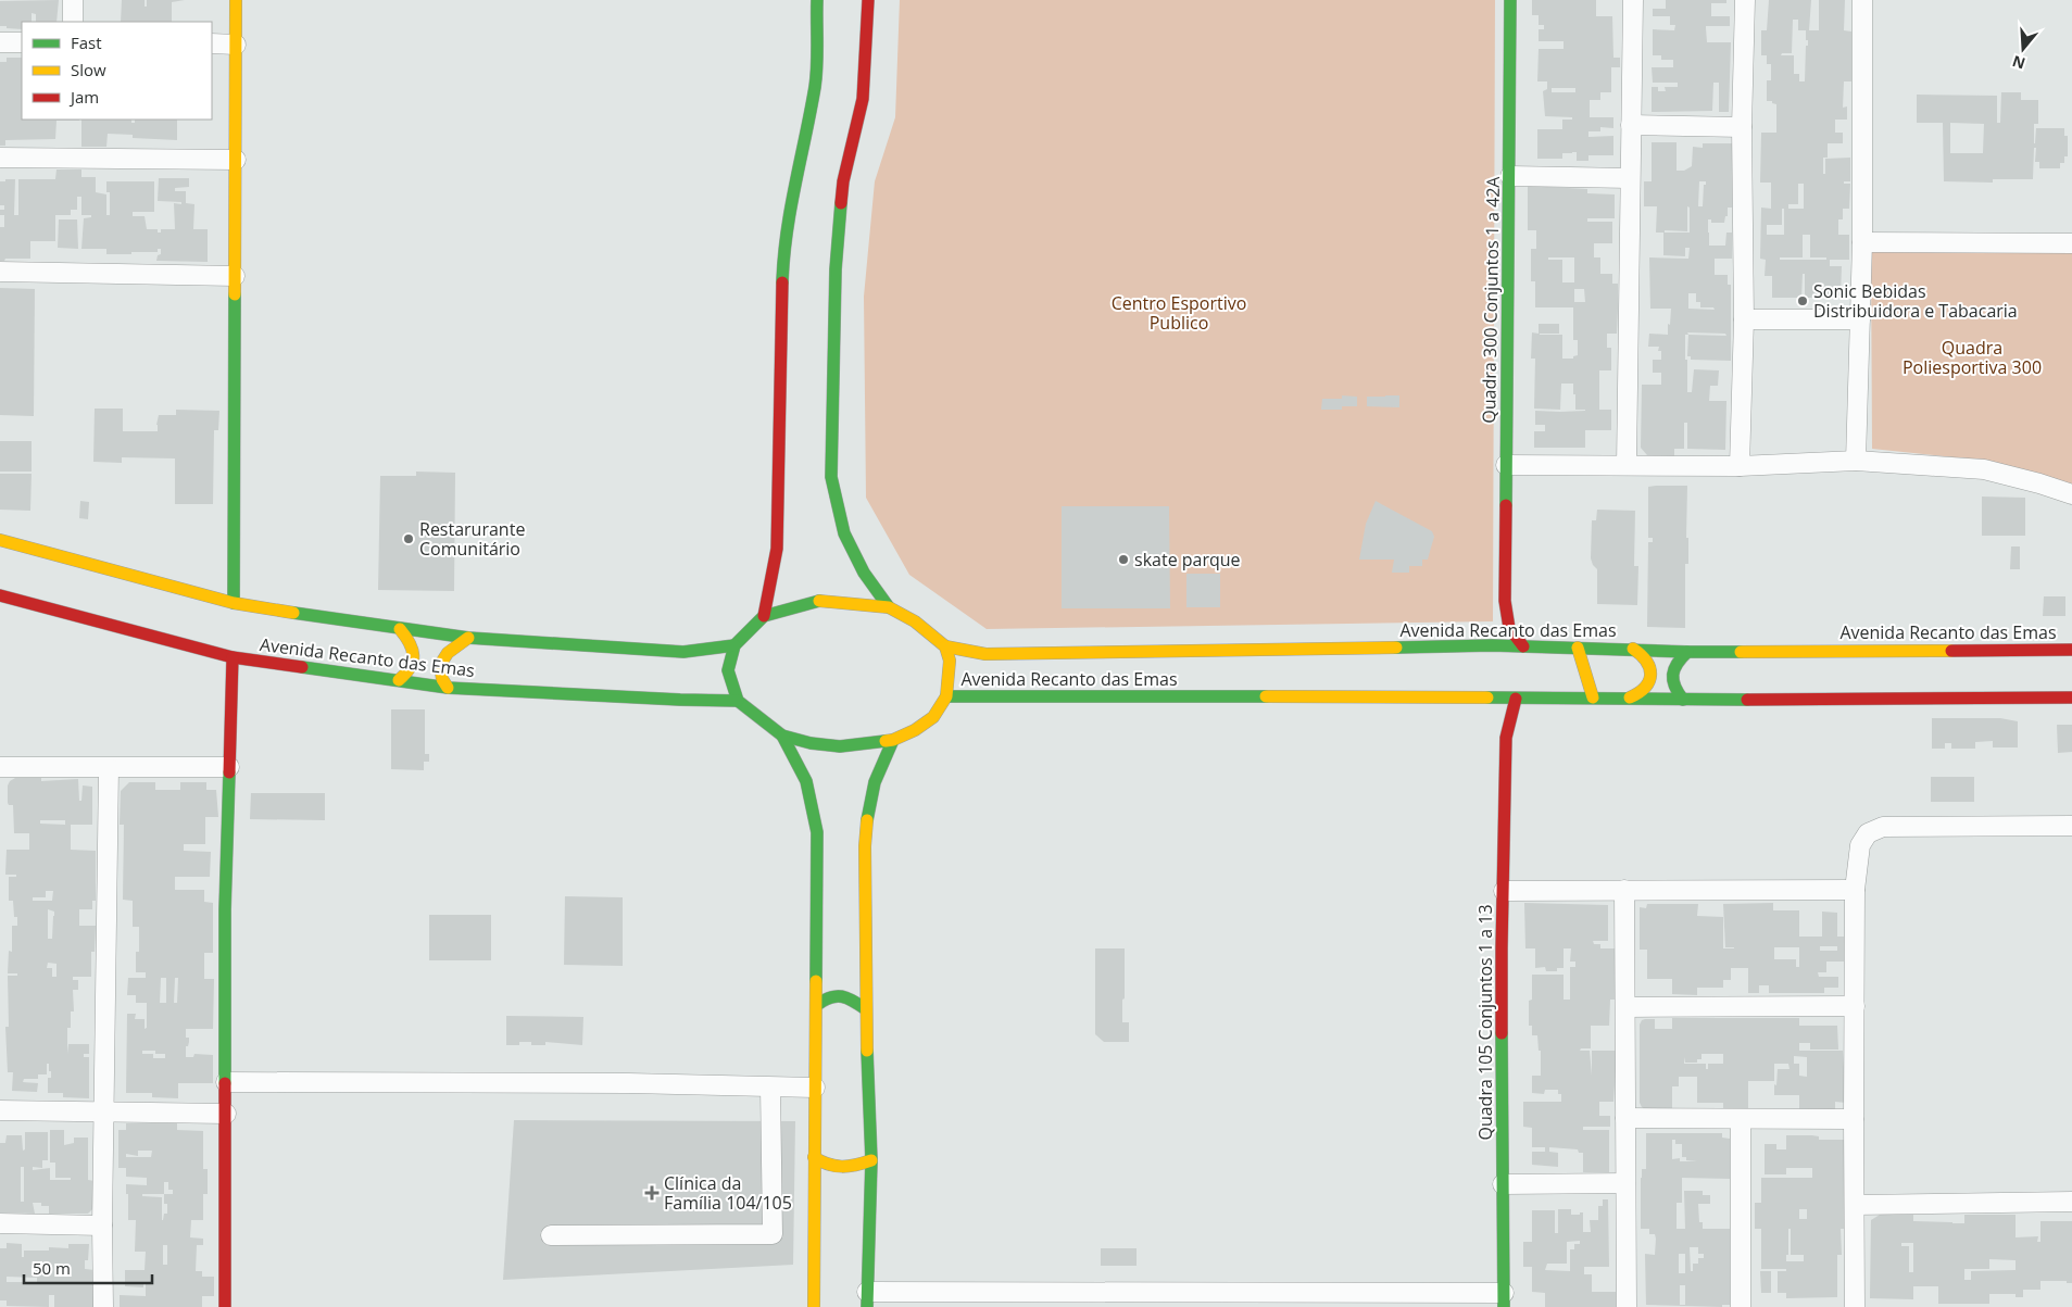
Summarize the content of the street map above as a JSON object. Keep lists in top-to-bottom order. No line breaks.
{"streets":{"main road":["Quadra 300 Conjuntos 1 a 42A","Avenida Recanto das Emas","Quadra 105 Conjuntos 1 a 13"]},"crossings":[["Quadra 300 Conjuntos 1 a 42A","Avenida Recanto das Emas"],["Avenida Recanto das Emas","Quadra 105 Conjuntos 1 a 13"]],"parks":["Centro Esportivo Publico","Quadra Poliesportiva 300"],"places":{"other":["Sonic Bebidas Distribuidora e Tabacaria","Restarurante Comunitário","skate parque"],"health":["Clínica da Família 104/105"]},"legend":["Fast","Slow","Jam"],"scale_bar":"50 m","north":"bottom"}
